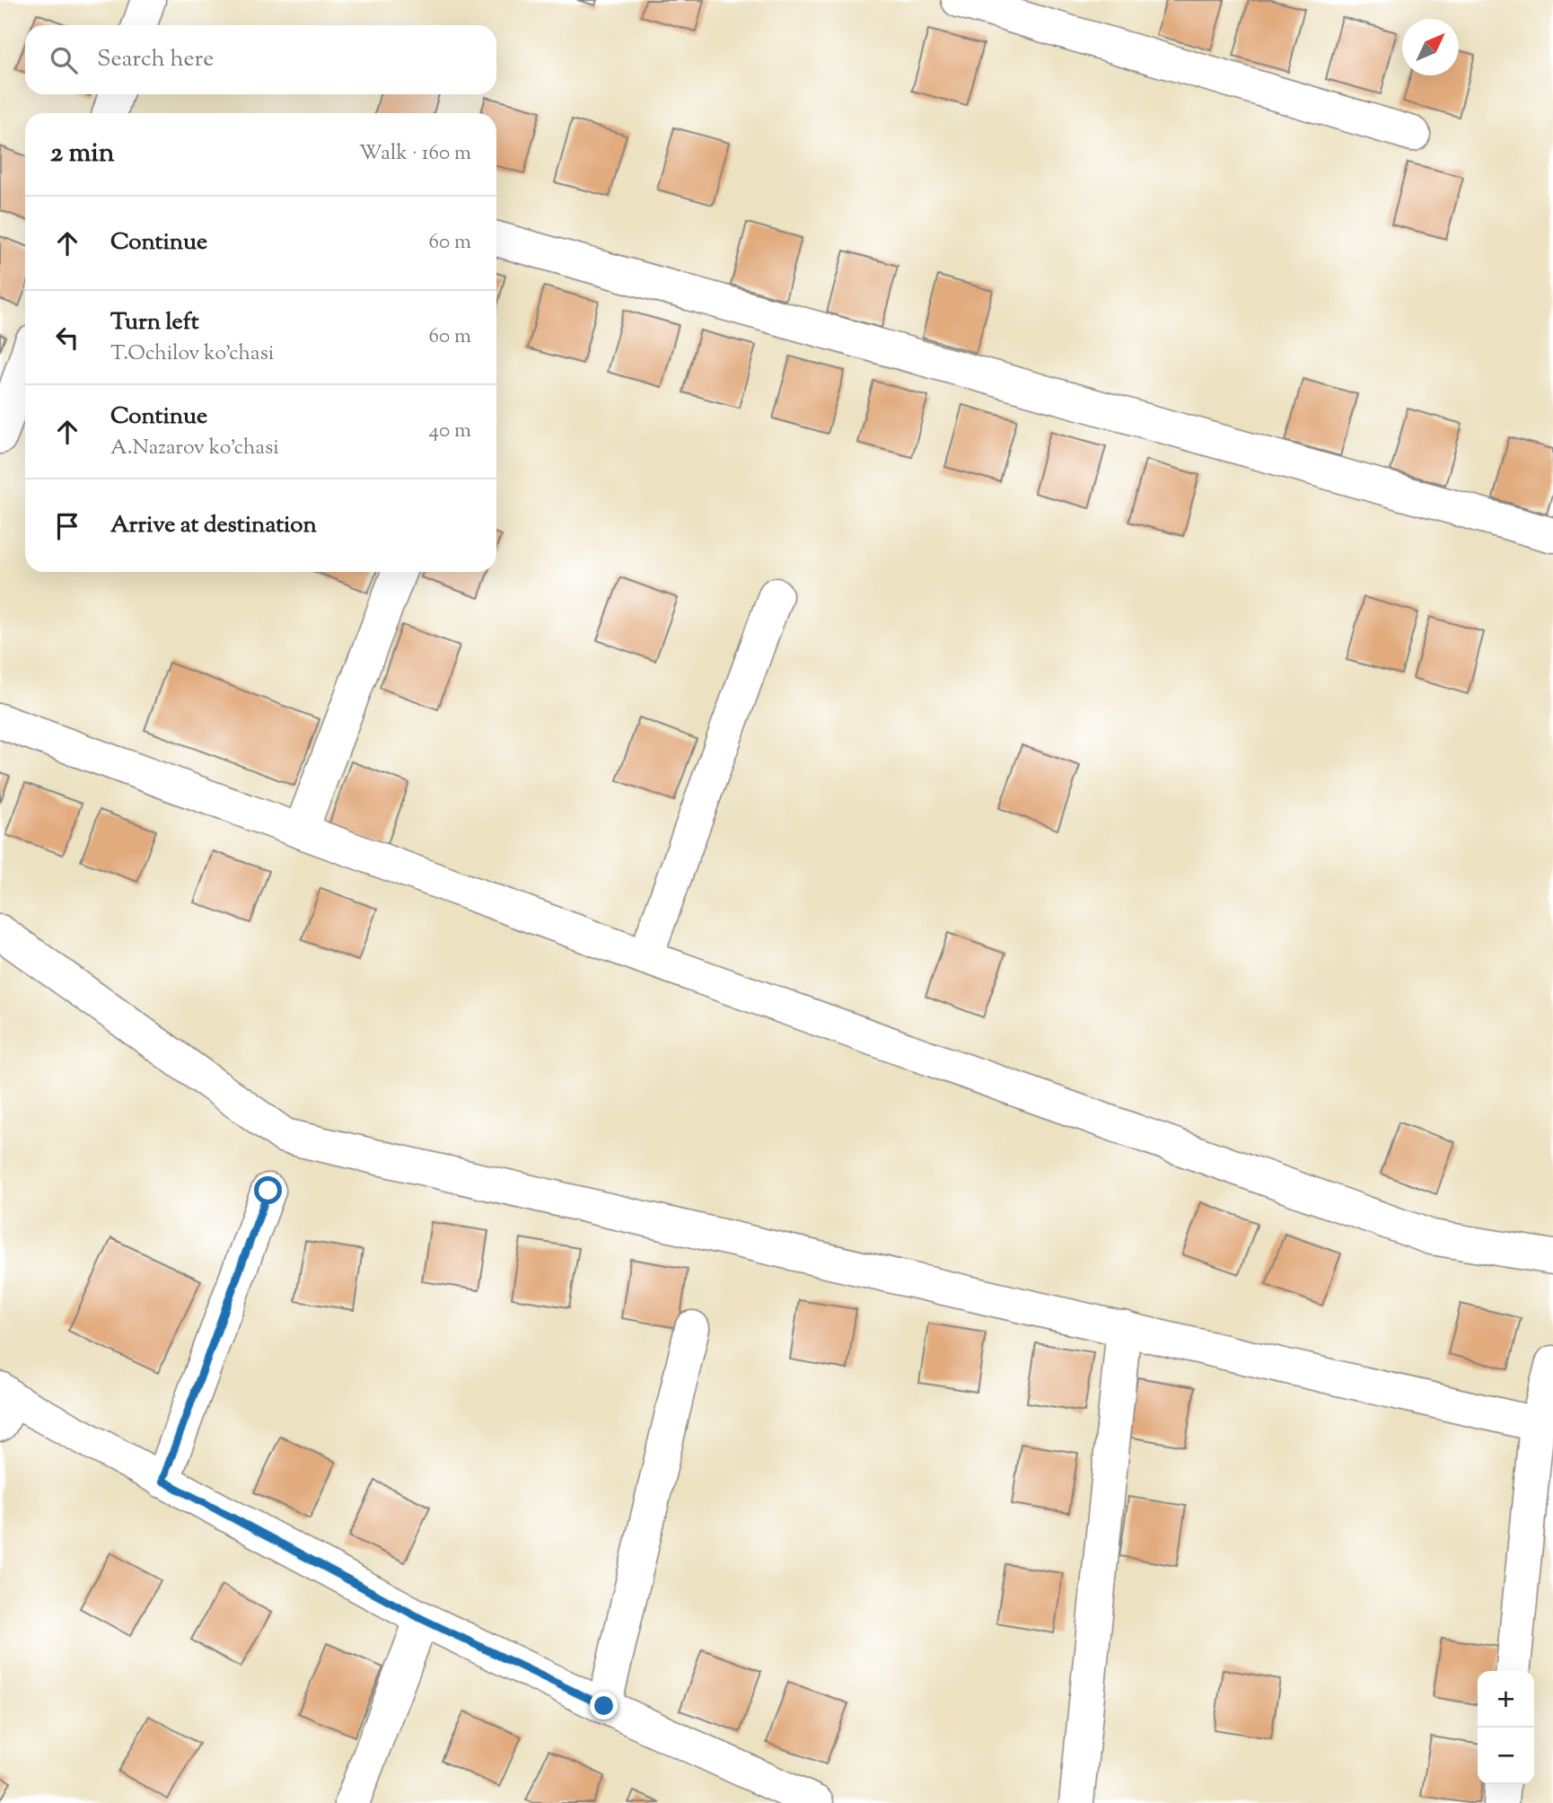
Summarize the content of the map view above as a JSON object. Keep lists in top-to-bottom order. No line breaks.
{"north":"top right","page":{"search":"Search here","heading":["2 min","Walk · 160 m"],"list":[["Continue","60 m"],["Turn left","T.Ochilov ko'chasi","60 m"],["Continue","A.Nazarov ko'chasi","40 m"],"Arrive at destination"],"map_buttons":["+","−"]}}
